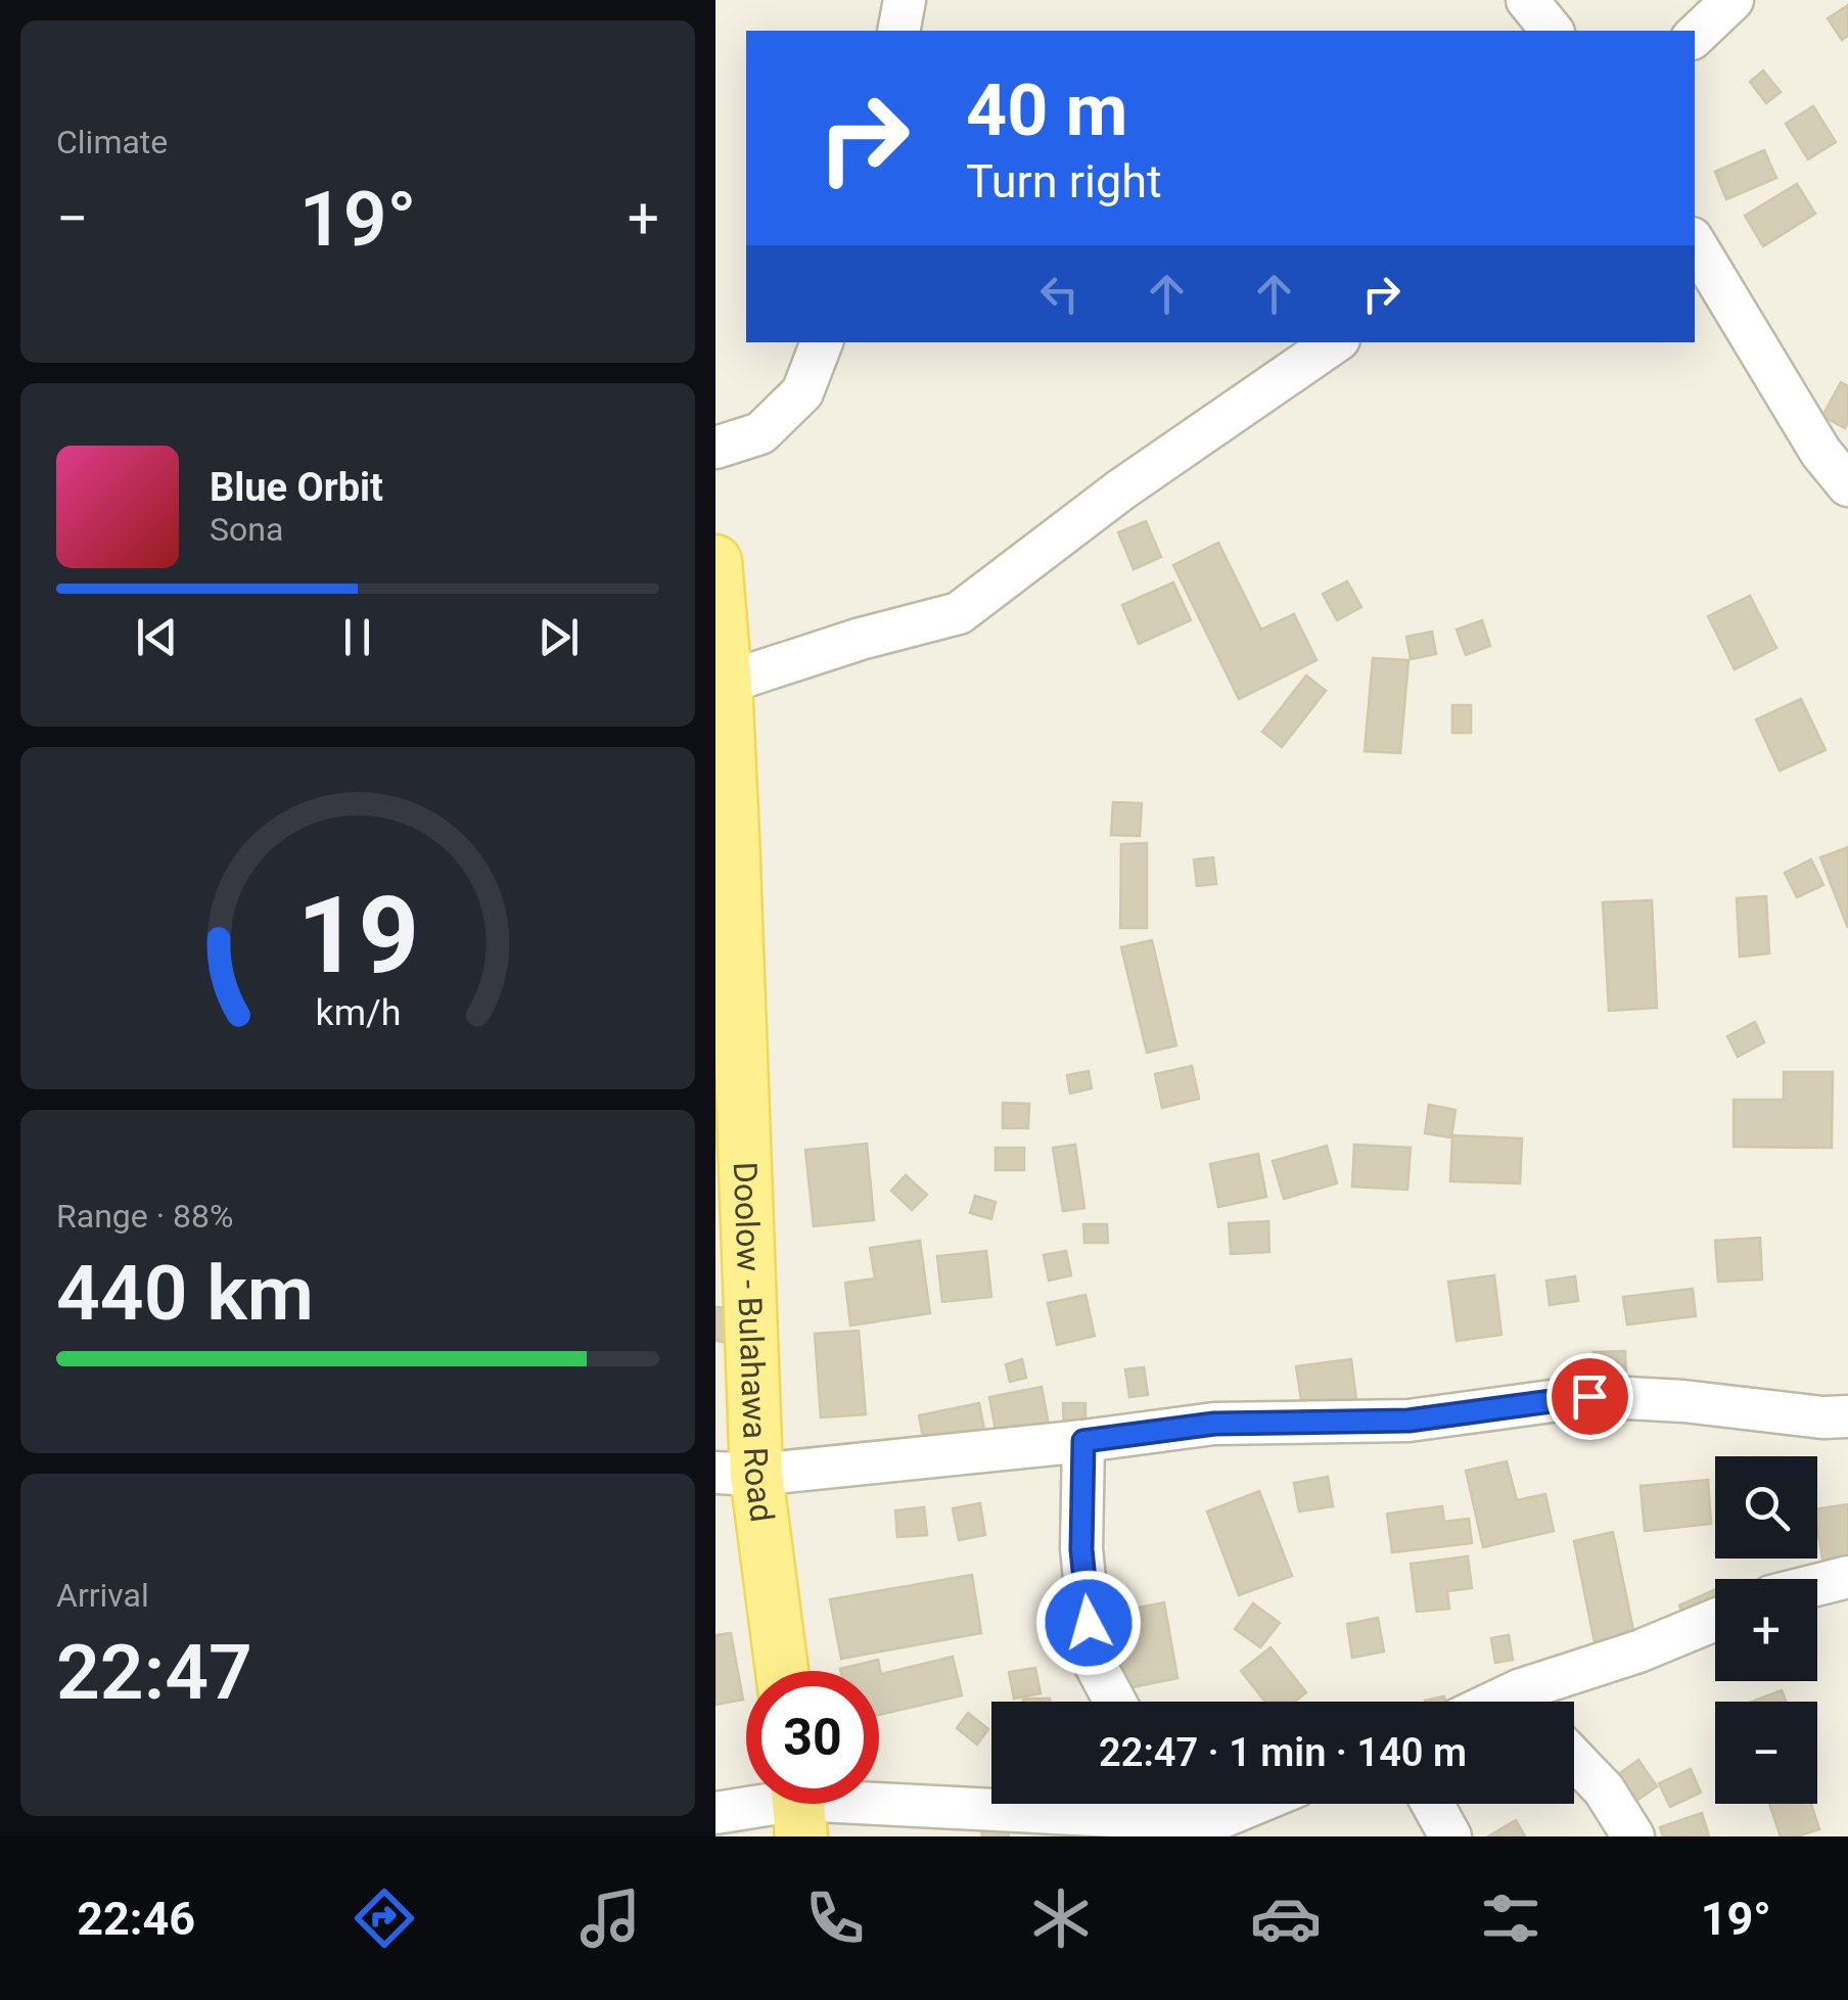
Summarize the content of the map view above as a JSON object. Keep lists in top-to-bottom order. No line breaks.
{"streets":{"main road":["Doolow - Bulahawa Road"]},"page":{"tile":["Climate",["Range · 88%","440 km"],["Arrival","22:47"]],"turn":["40 m","Turn right"],"heat":["−","19°","+"],"song":["Blue Orbit","Sona"],"map_buttons":["+","−"],"limit":"30","trip":"22:47 · 1 min · 140 m","tabs":["22:46","19°"],"gauge":["19","km/h"]}}
